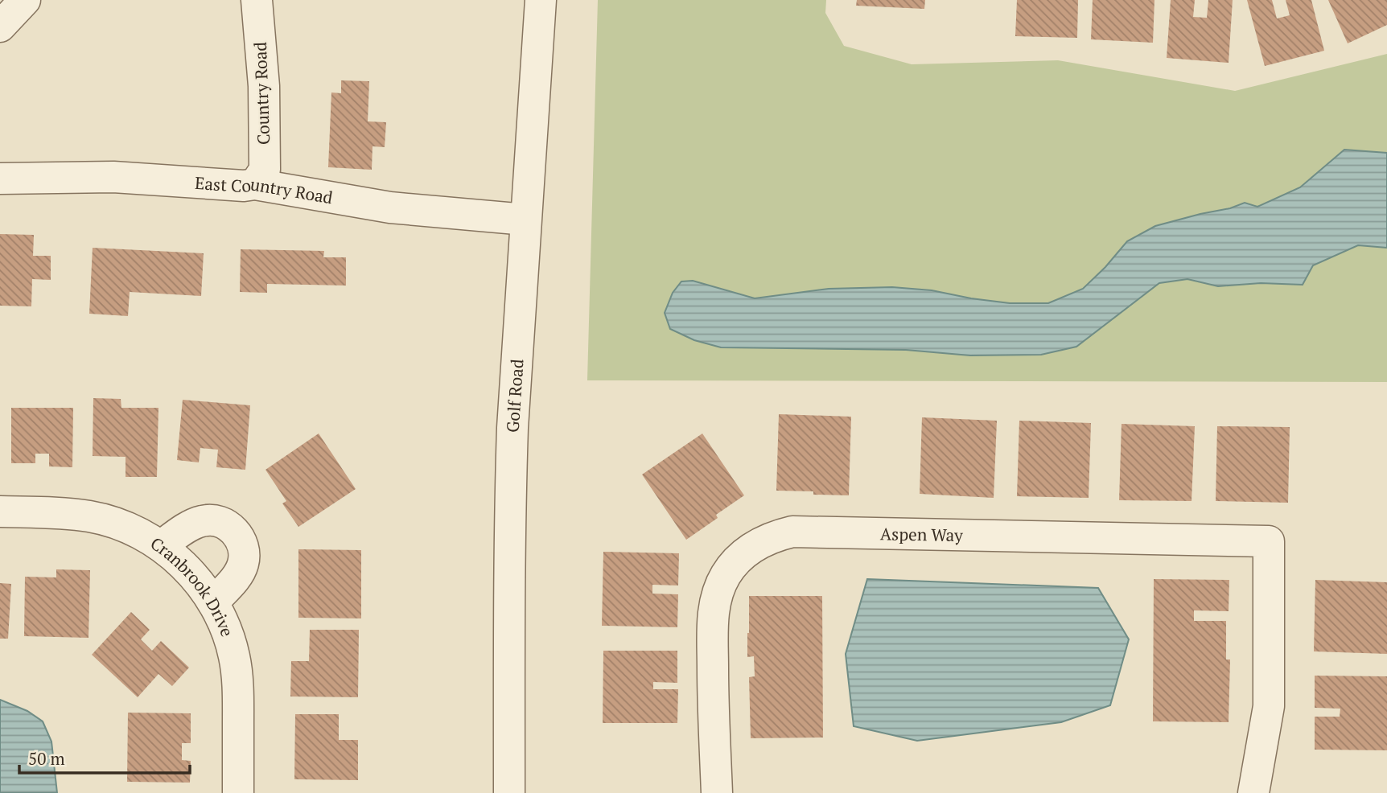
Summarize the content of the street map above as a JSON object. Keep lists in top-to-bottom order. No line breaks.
{"streets":{"street":["Country Road","East Country Road","Golf Road","Aspen Way","Cranbrook Drive"]},"crossings":[["Country Road","East Country Road"],["East Country Road","Golf Road"]],"scale_bar":"50 m"}
